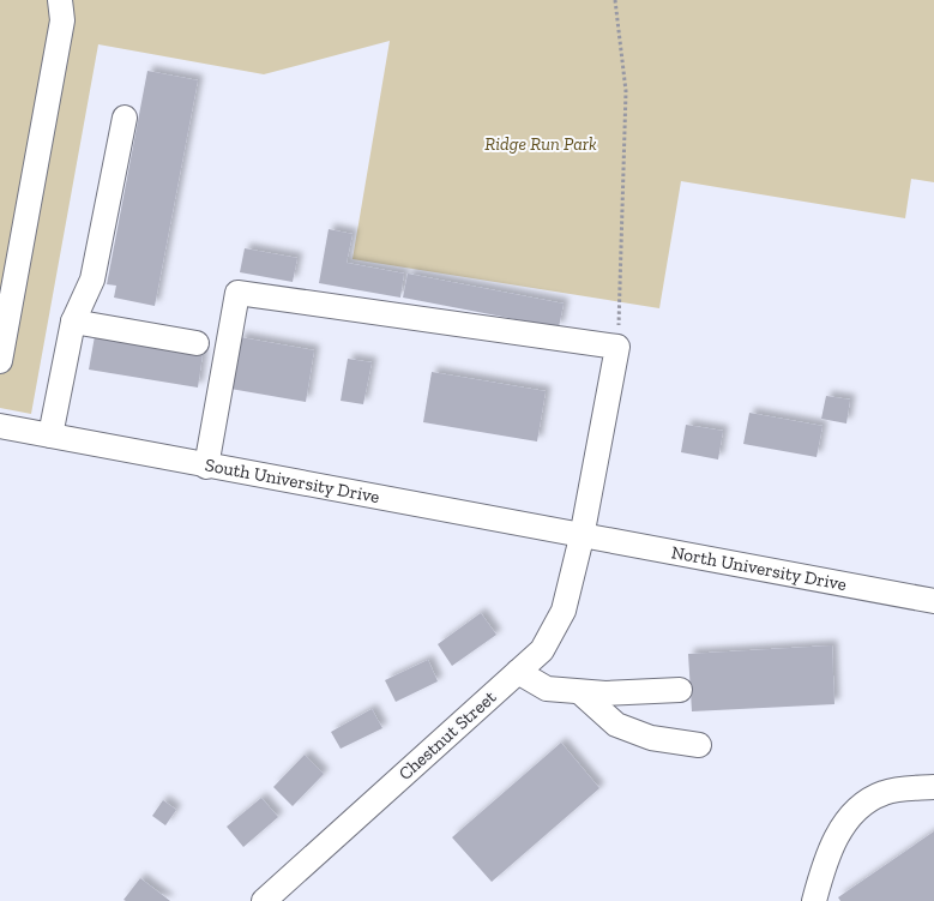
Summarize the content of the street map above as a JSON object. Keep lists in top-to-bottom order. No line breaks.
{"streets":{"street":["South University Drive","North University Drive","Chestnut Street"]},"crossings":[["South University Drive","North University Drive"],["South University Drive","Chestnut Street"],["North University Drive","Chestnut Street"]],"parks":["Ridge Run Park"]}
